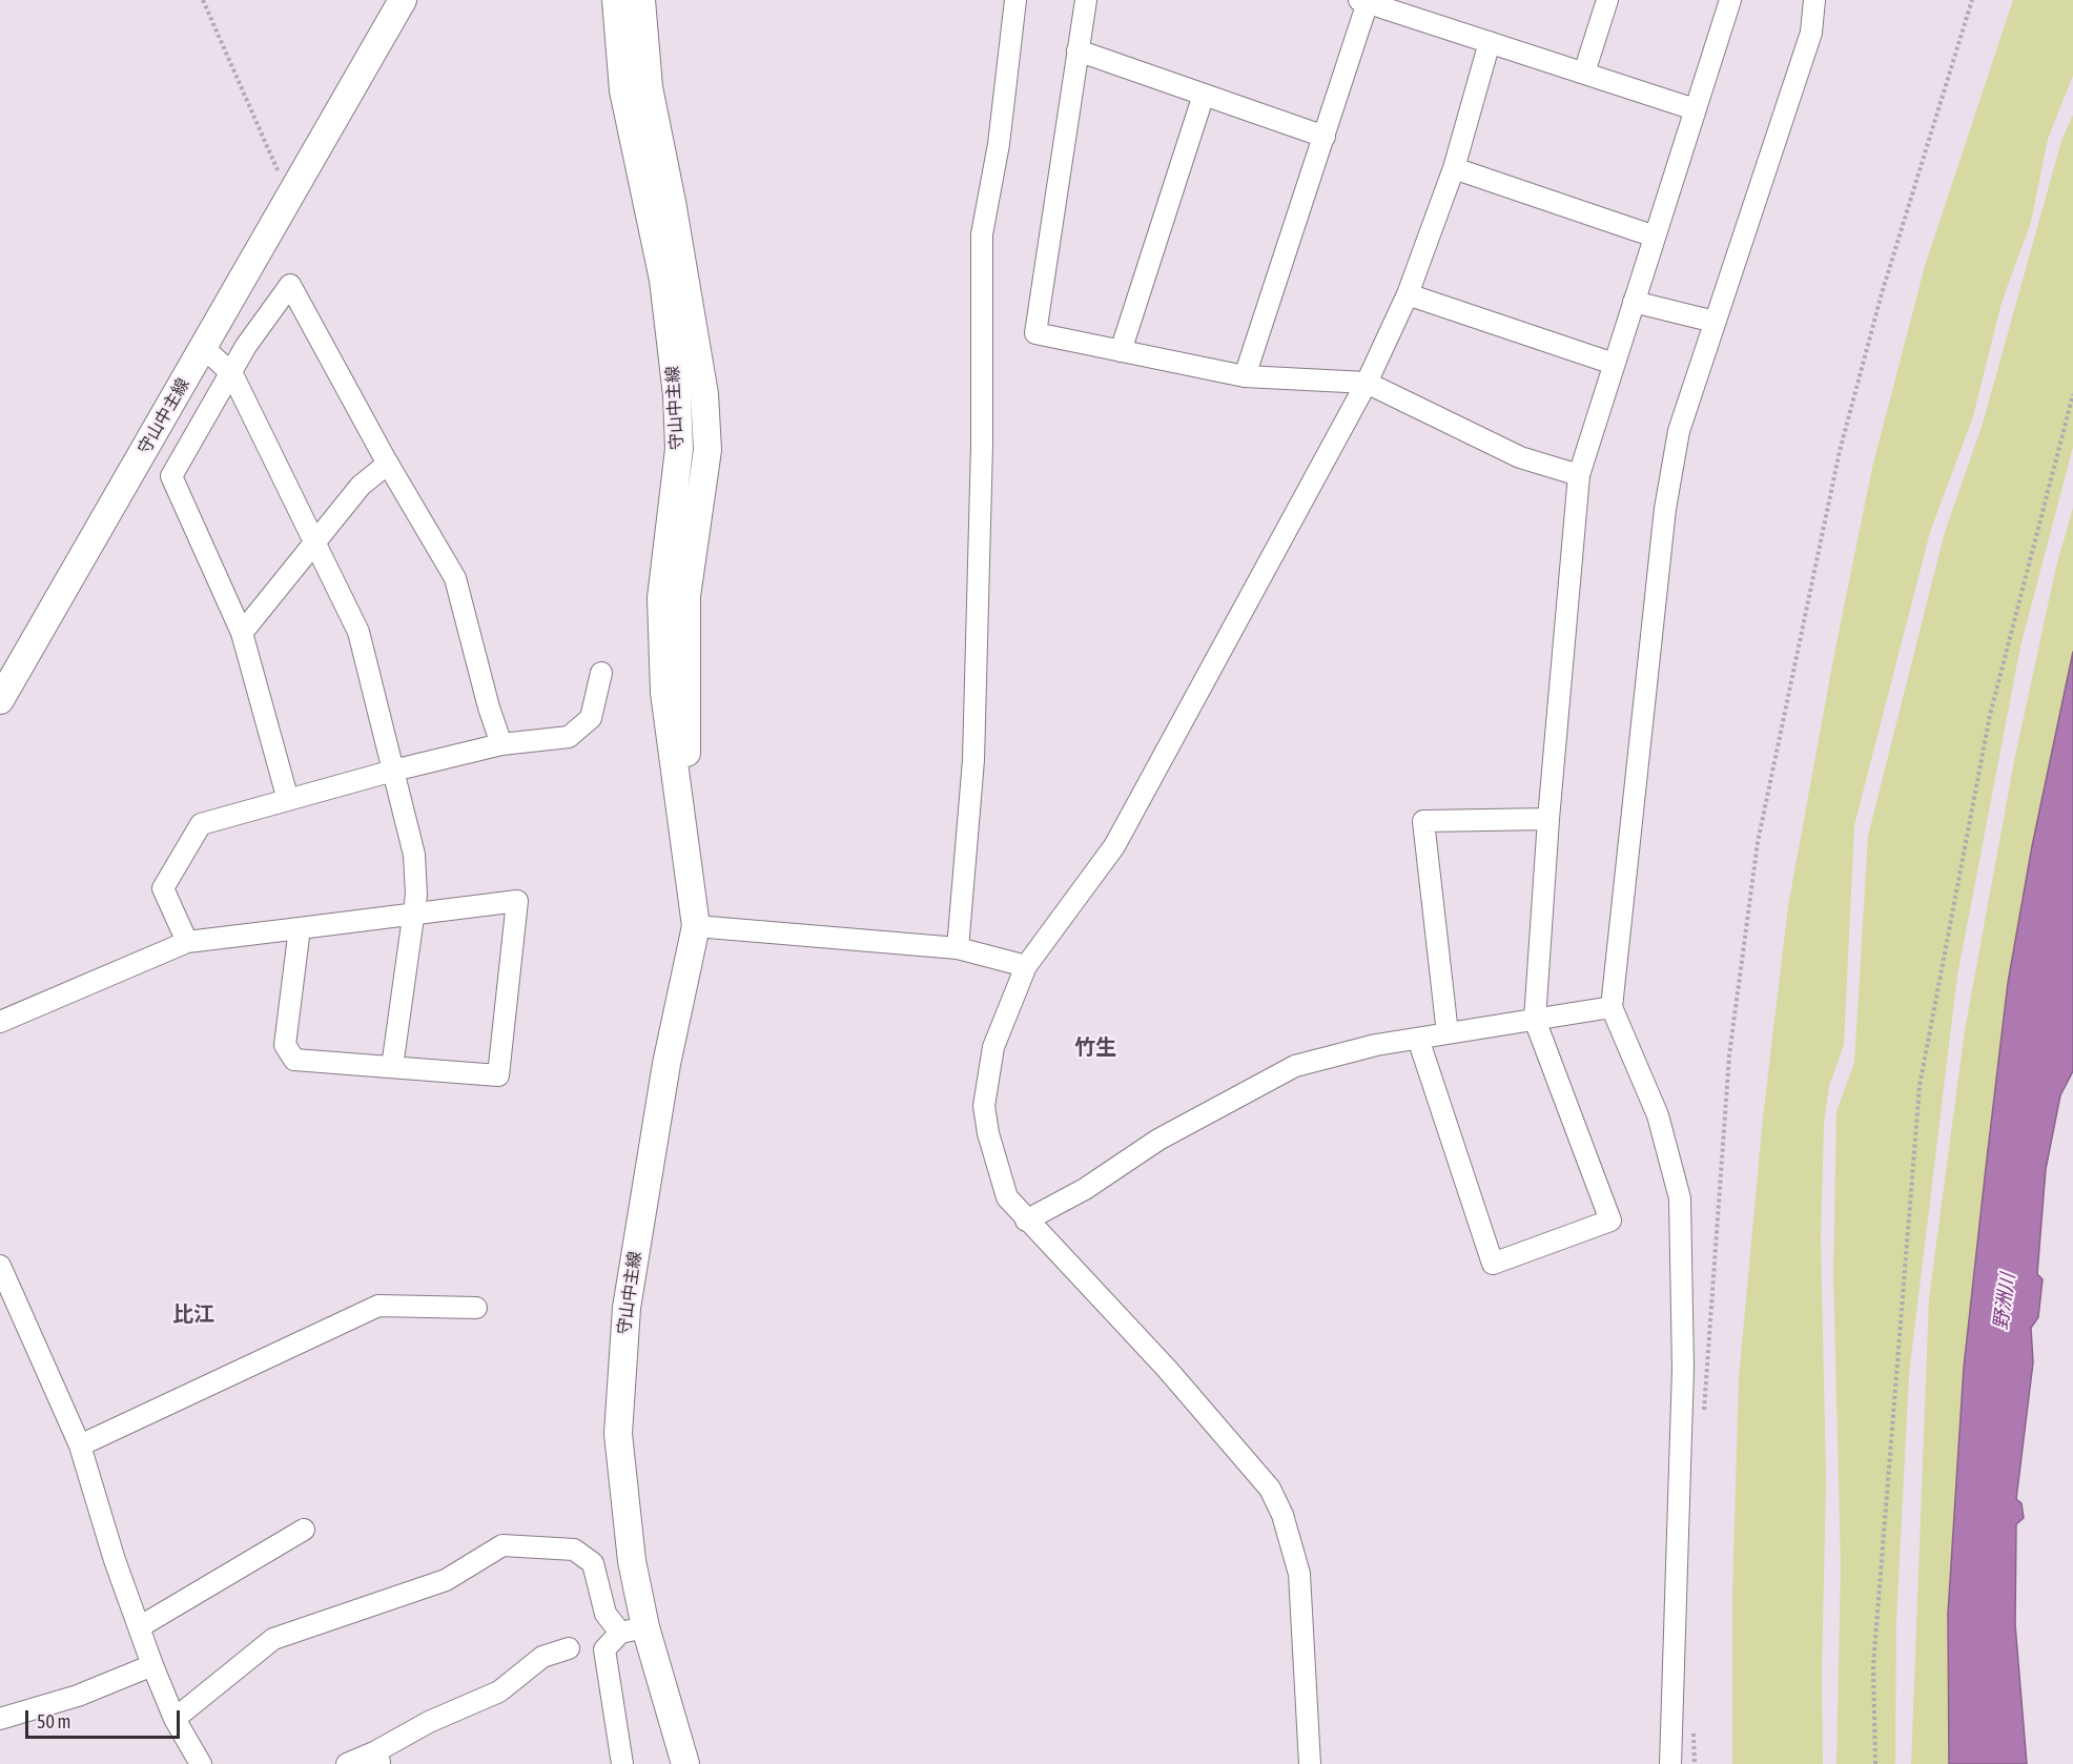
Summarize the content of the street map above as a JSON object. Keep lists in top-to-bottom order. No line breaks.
{"streets":{"main road":["守山中主線"]},"districts":["竹生","比江"],"water":["野洲川"],"scale_bar":"50 m"}
